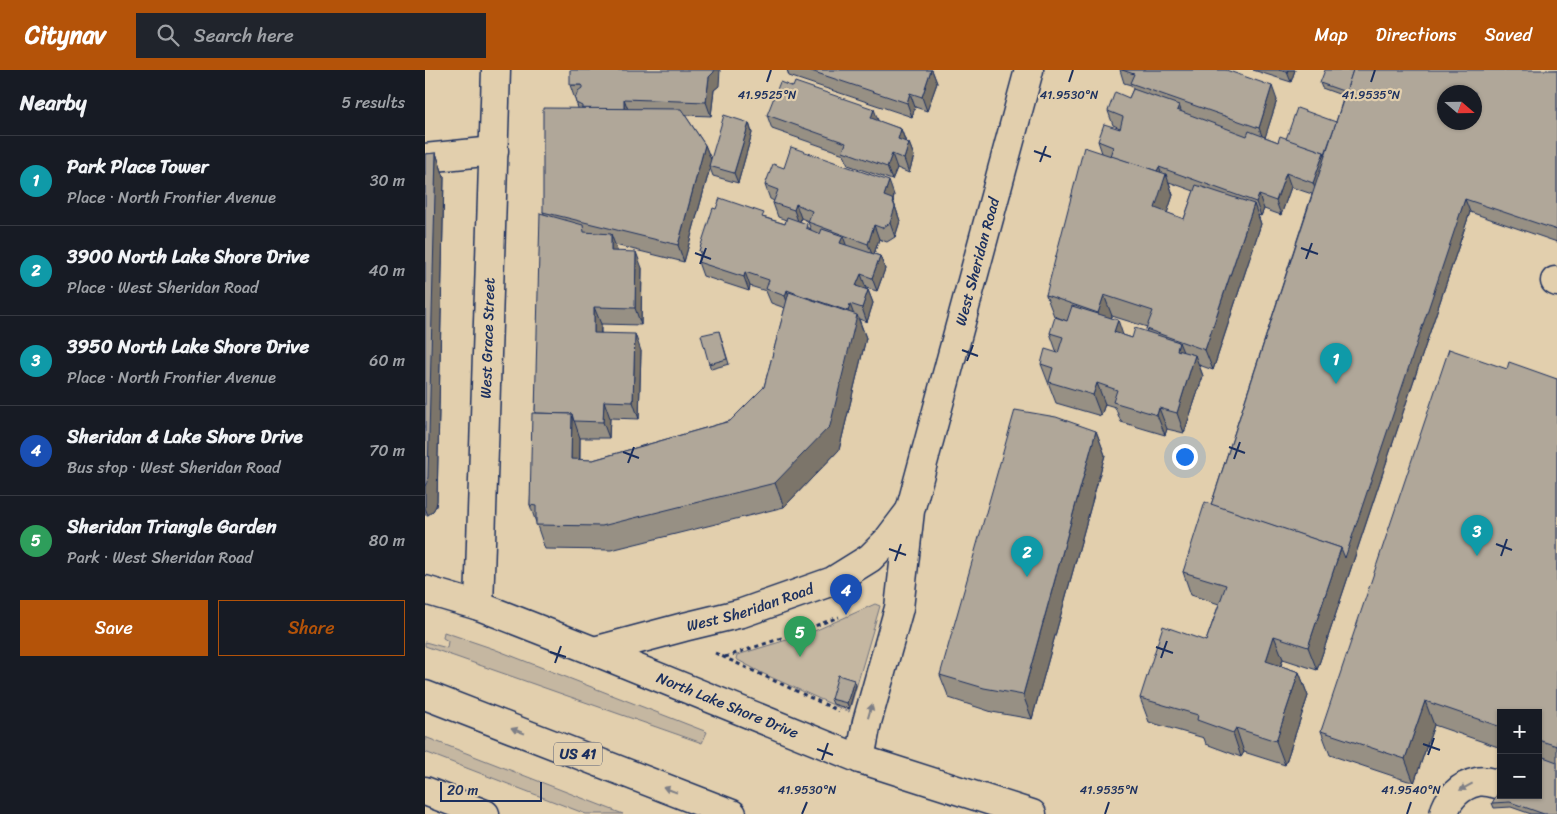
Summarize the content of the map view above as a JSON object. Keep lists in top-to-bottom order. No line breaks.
{"streets":{"main road":["West Sheridan Road","West Grace Street","North Lake Shore Drive","US 41"]},"crossings":[["West Sheridan Road","North Lake Shore Drive"],["West Grace Street","North Lake Shore Drive"]],"scale_bar":"20 m","north":"right","page":{"header":"Citynav","search":"Search here","nav":["Map","Directions","Saved"],"heading":["Nearby","5 results"],"list":[{"mark":"1","name":"Park Place Tower","note":"Place · North Frontier Avenue","value":"30 m"},{"mark":"2","name":"3900 North Lake Shore Drive","note":"Place · West Sheridan Road","value":"40 m"},{"mark":"3","name":"3950 North Lake Shore Drive","note":"Place · North Frontier Avenue","value":"60 m"},{"mark":"4","name":"Sheridan & Lake Shore Drive","note":"Bus stop · West Sheridan Road","value":"70 m"},{"mark":"5","name":"Sheridan Triangle Garden","note":"Park · West Sheridan Road","value":"80 m"}],"pins":["1","3","2","4","5"],"buttons":["Save","Share"],"map_buttons":["+","−"],"scale":"20 m"},"coordinates":["41.9525°N","41.9530°N","41.9535°N","41.9540°N"]}
